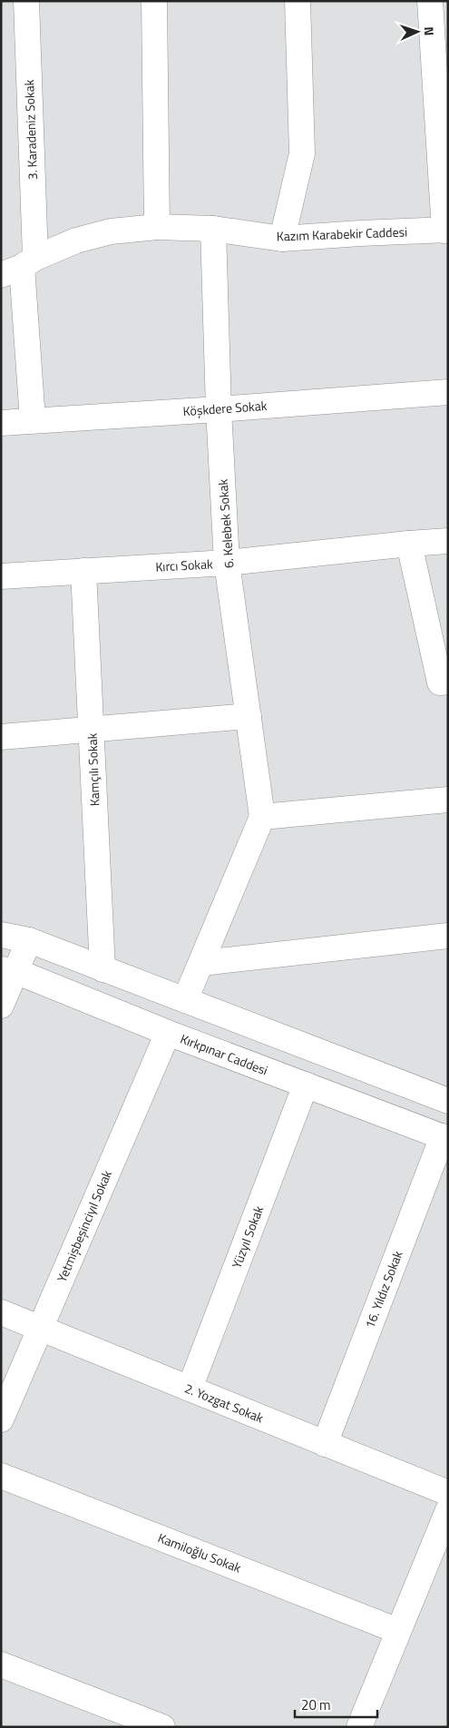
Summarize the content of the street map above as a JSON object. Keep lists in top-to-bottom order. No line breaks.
{"streets":{"street":["3. Karadeniz Sokak","Kazım Karabekir Caddesi","Köşkdere Sokak","6. Kelebek Sokak","Kırcı Sokak","Kamçılı Sokak","Kırkpınar Caddesi","Yetmişbeşinciyıl Sokak","Yüzyıl Sokak","16. Yıldız Sokak","2. Yozgat Sokak","Kamiloğlu Sokak"]},"crossings":[["3. Karadeniz Sokak","Kazım Karabekir Caddesi"],["3. Karadeniz Sokak","Köşkdere Sokak"],["Kazım Karabekir Caddesi","6. Kelebek Sokak"],["Köşkdere Sokak","6. Kelebek Sokak"],["6. Kelebek Sokak","Kırcı Sokak"],["Kırcı Sokak","Kamçılı Sokak"],["Kırkpınar Caddesi","Yetmişbeşinciyıl Sokak"],["Kırkpınar Caddesi","Yüzyıl Sokak"],["Kırkpınar Caddesi","16. Yıldız Sokak"],["Yetmişbeşinciyıl Sokak","2. Yozgat Sokak"],["Yüzyıl Sokak","2. Yozgat Sokak"],["16. Yıldız Sokak","2. Yozgat Sokak"]],"scale_bar":"20 m","north":"right"}
